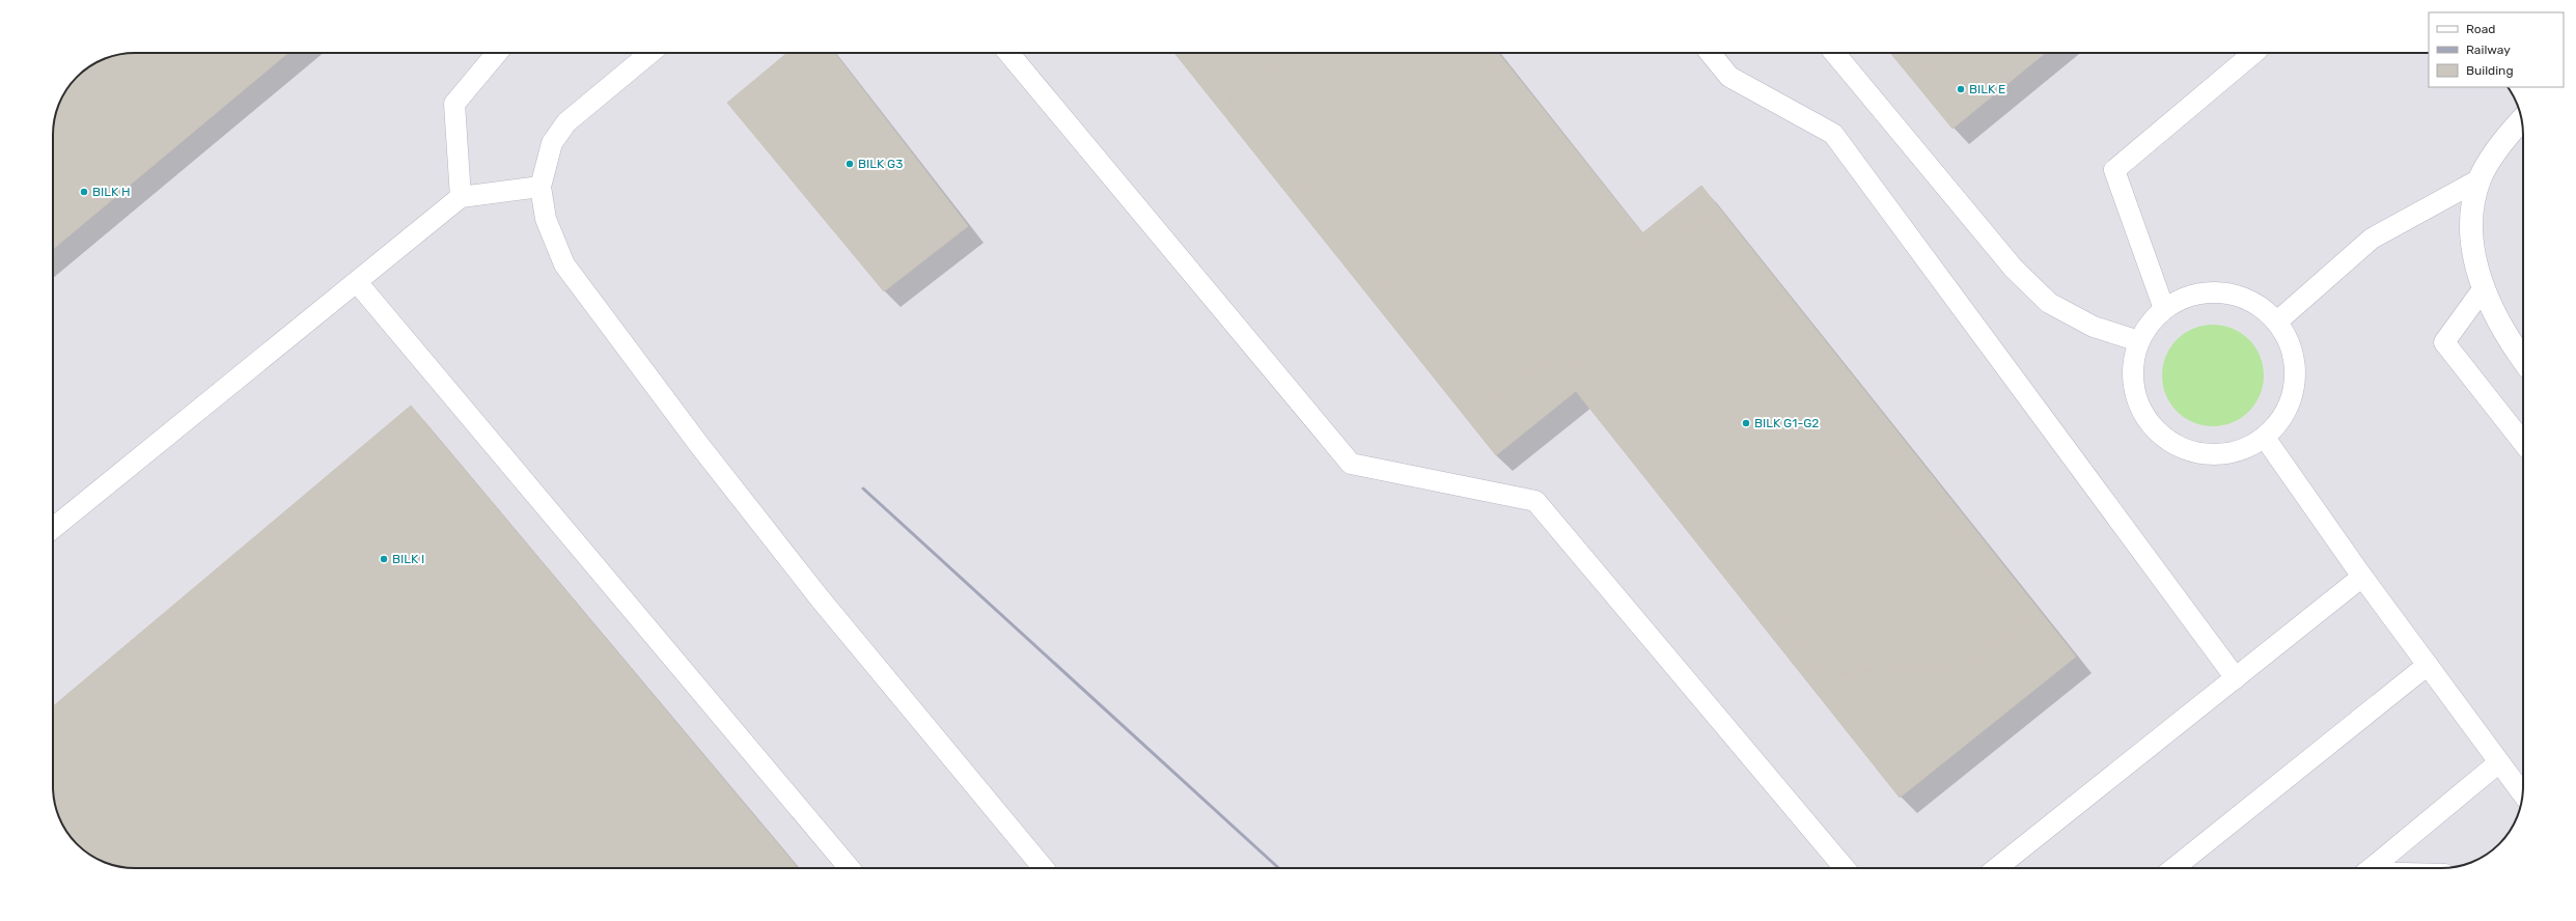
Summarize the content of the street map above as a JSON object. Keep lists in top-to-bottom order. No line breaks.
{"places":["BILK E","BILK G3","BILK H","BILK G1-G2","BILK I"],"legend":["Road","Railway","Building"]}
